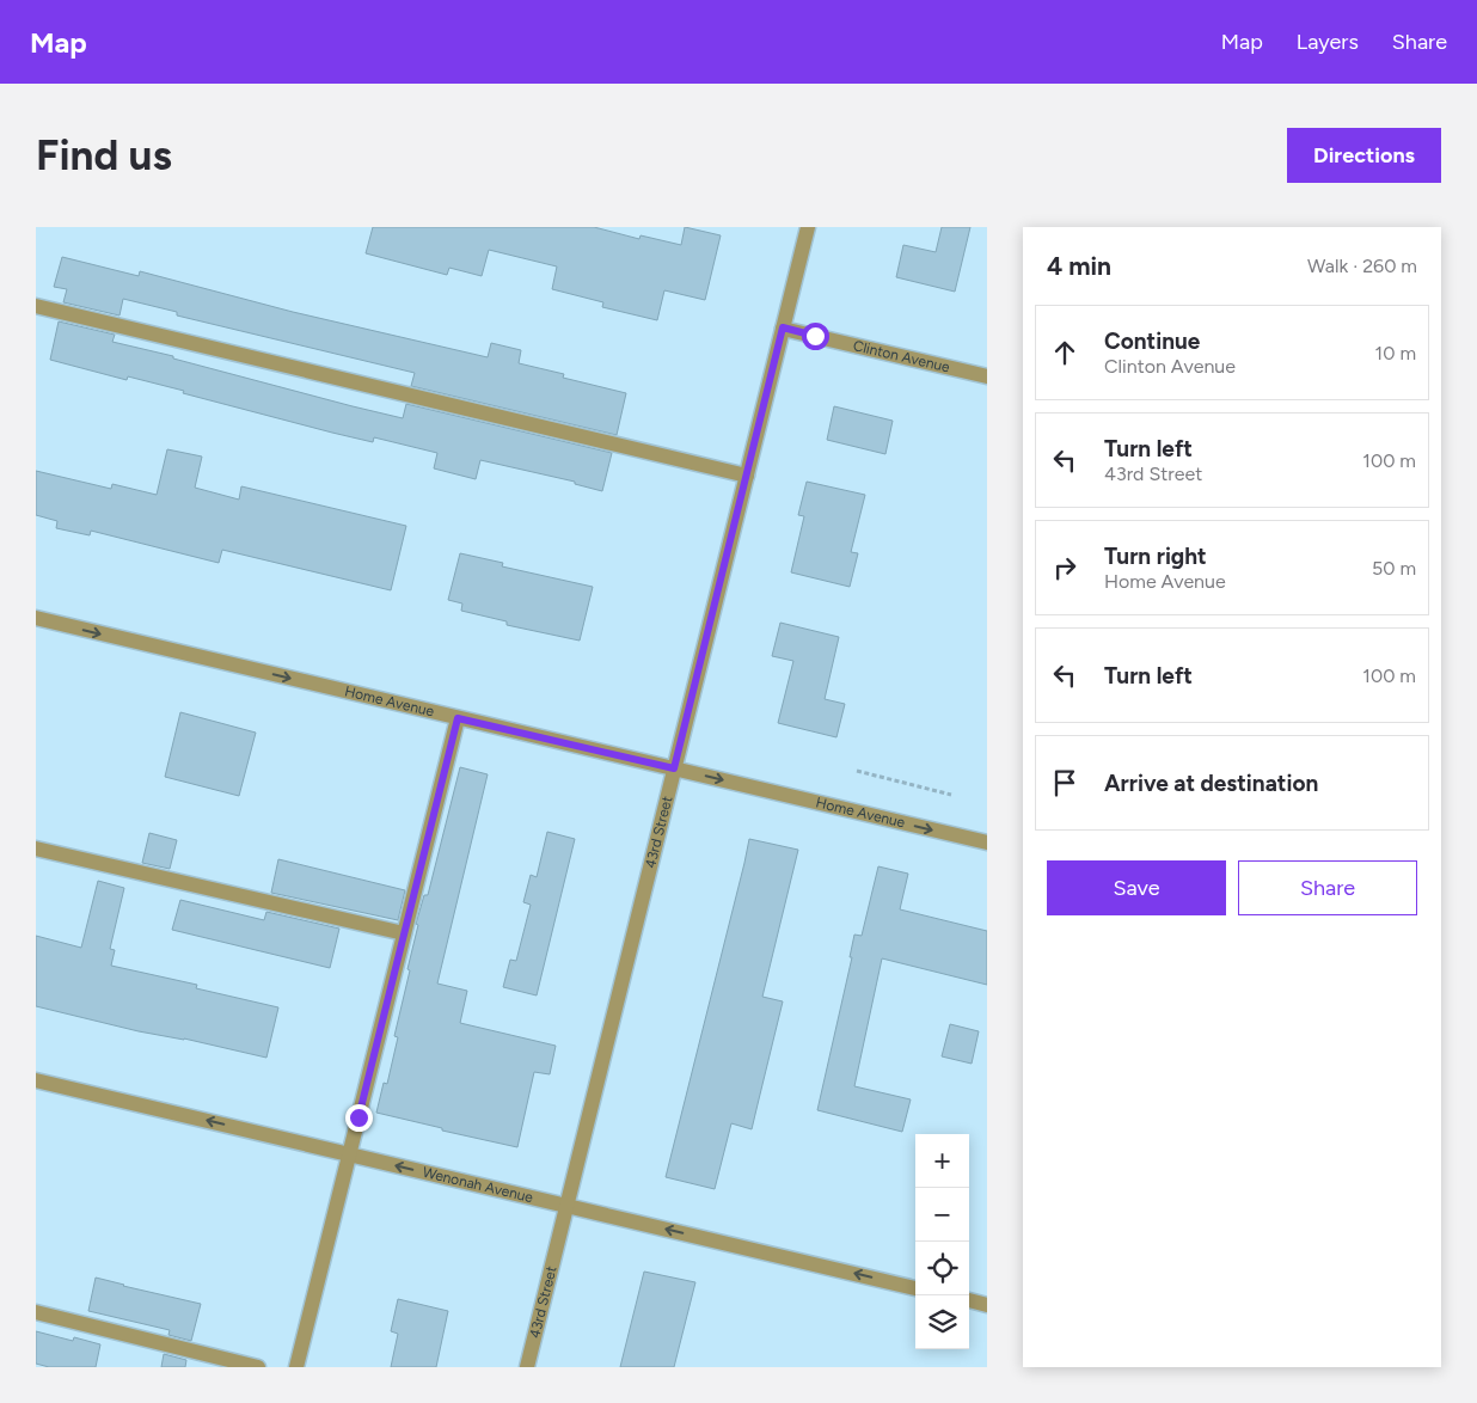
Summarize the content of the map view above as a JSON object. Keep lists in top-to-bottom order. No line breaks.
{"streets":{"street":["Clinton Avenue","Home Avenue","43rd Street","Wenonah Avenue"]},"crossings":[["Clinton Avenue","43rd Street"],["Home Avenue","43rd Street"],["43rd Street","Wenonah Avenue"]],"one_way":["Home Avenue","Wenonah Avenue"],"page":{"header":"Map","nav":["Map","Layers","Share"],"buttons":["Directions",["Save","Share"]],"title":"Find us","heading":["4 min","Walk · 260 m"],"list":[["Continue","Clinton Avenue","10 m"],["Turn left","43rd Street","100 m"],["Turn right","Home Avenue","50 m"],["Turn left","100 m"],"Arrive at destination"],"map_buttons":["+","−"]}}
